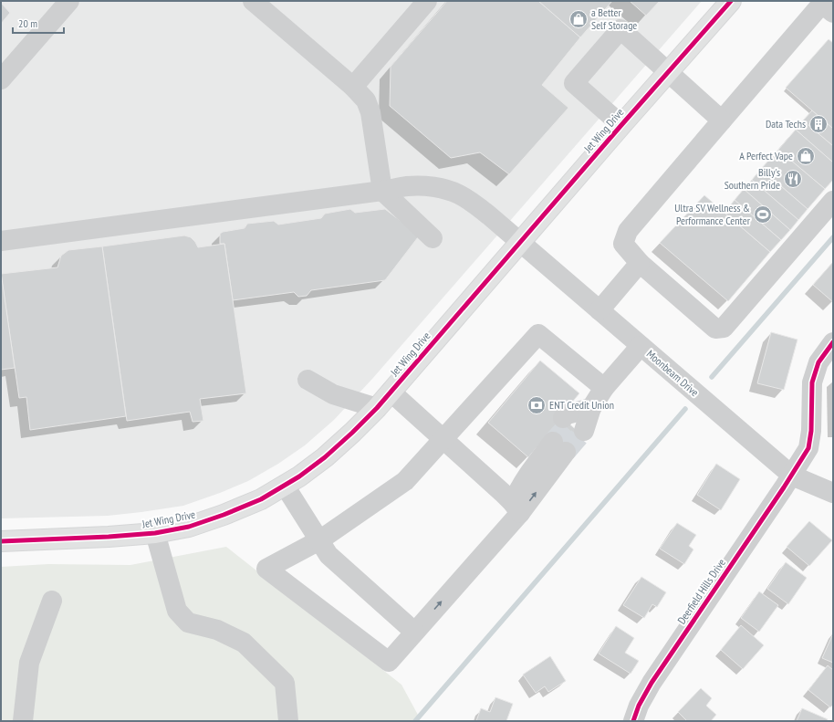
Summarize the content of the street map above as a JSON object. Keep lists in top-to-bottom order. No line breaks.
{"streets":{"main road":["Jet Wing Drive"],"street":["Moonbeam Drive","Deerfield Hills Drive"]},"crossings":[["Jet Wing Drive","Moonbeam Drive"],["Moonbeam Drive","Deerfield Hills Drive"]],"places":{"shop":["a Better Self Storage","A Perfect Vape"],"building":["Data Techs"],"restaurant":["Billy's Southern Pride"],"sports":["Ultra SV Wellness & Performance Center"],"bank":["ENT Credit Union"]},"scale_bar":"20 m"}
